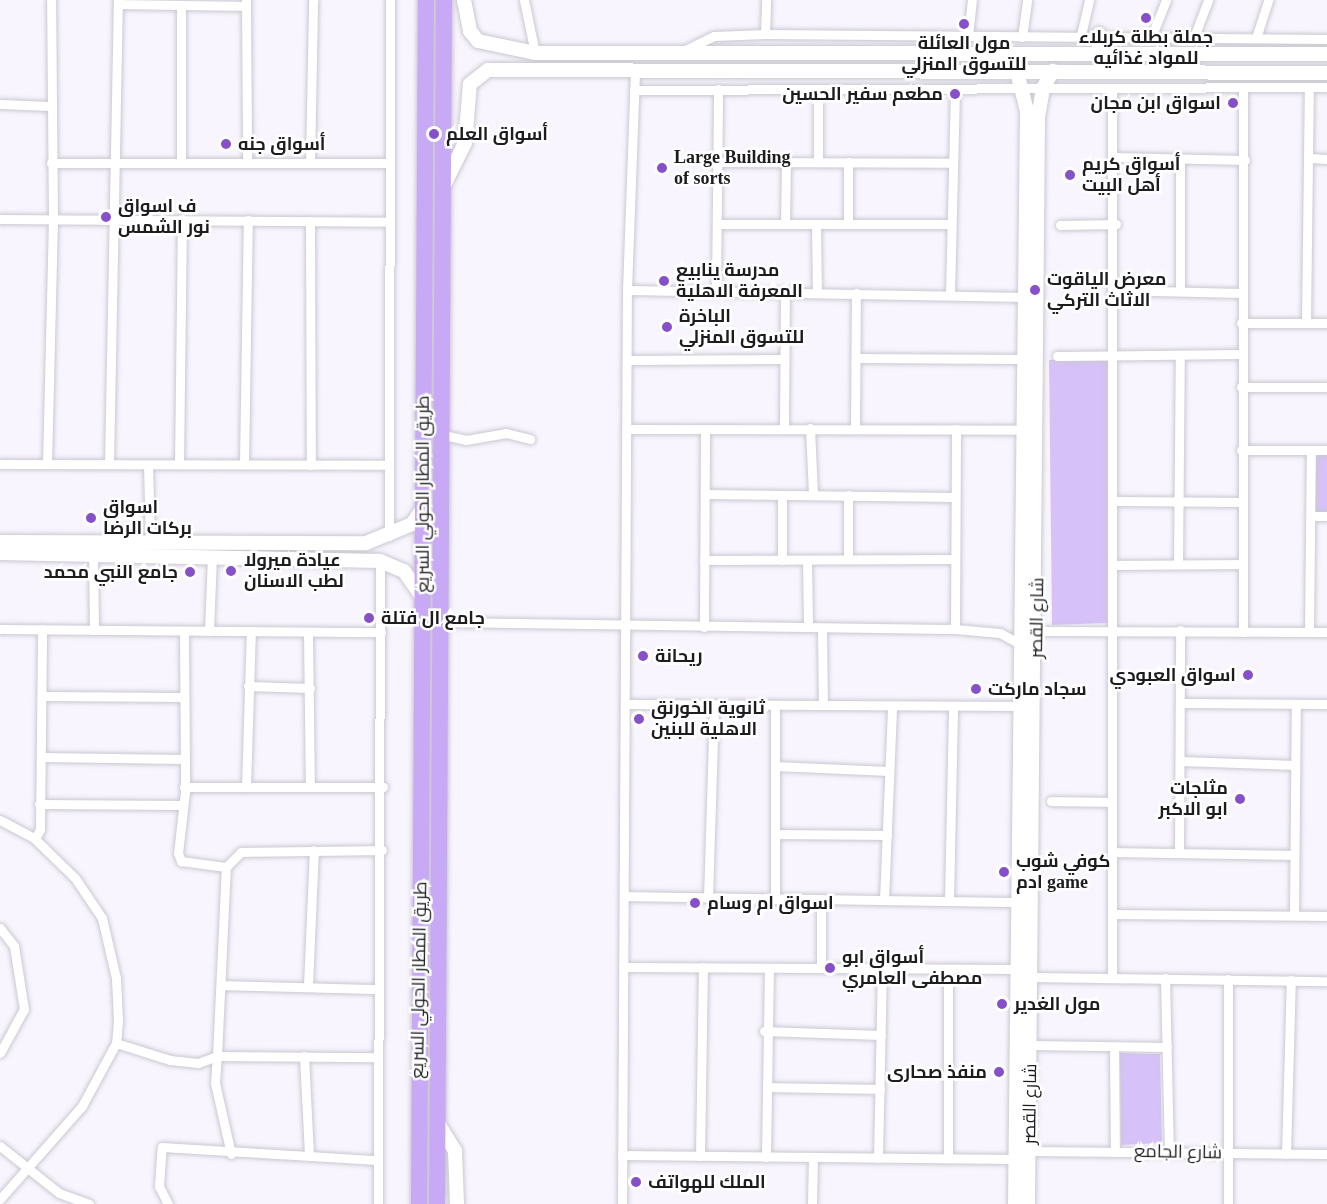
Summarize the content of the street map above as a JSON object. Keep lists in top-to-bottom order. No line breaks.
{"streets":{"highway":["طريق المطار الحولي السريع"],"street":["شارع القصر","شارع الجامع"]},"crossings":[["شارع القصر","شارع الجامع"]],"places":["جملة بطلة كربلاء للمواد غذائيه","مول العائلة للتسوق المنزلي","مطعم سفير الحسين","اسواق ابن مجان","أسواق العلم","أسواق جنه","Large Building of sorts","أسواق كريم أهل البيت","ف اسواق نور الشمس","مدرسة ينابيع المعرفة الاهلية","معرض الياقوت الاثاث التركي","الباخرة للتسوق المنزلي","اسواق بركات الرضا","عيادة ميرولا لطب الاسنان","جامع النبي محمد","جامع ال فتلة","ريحانة","اسواق العبودي","سجاد ماركت","ثانوية الخورنق الاهلية للبنين","مثلجات ابو الاكبر","كوفي شوب ادم game","اسواق ام وسام","أسواق ابو مصطفى العامري","مول الغدير","منفذ صحارى","الملك للهواتف"]}
